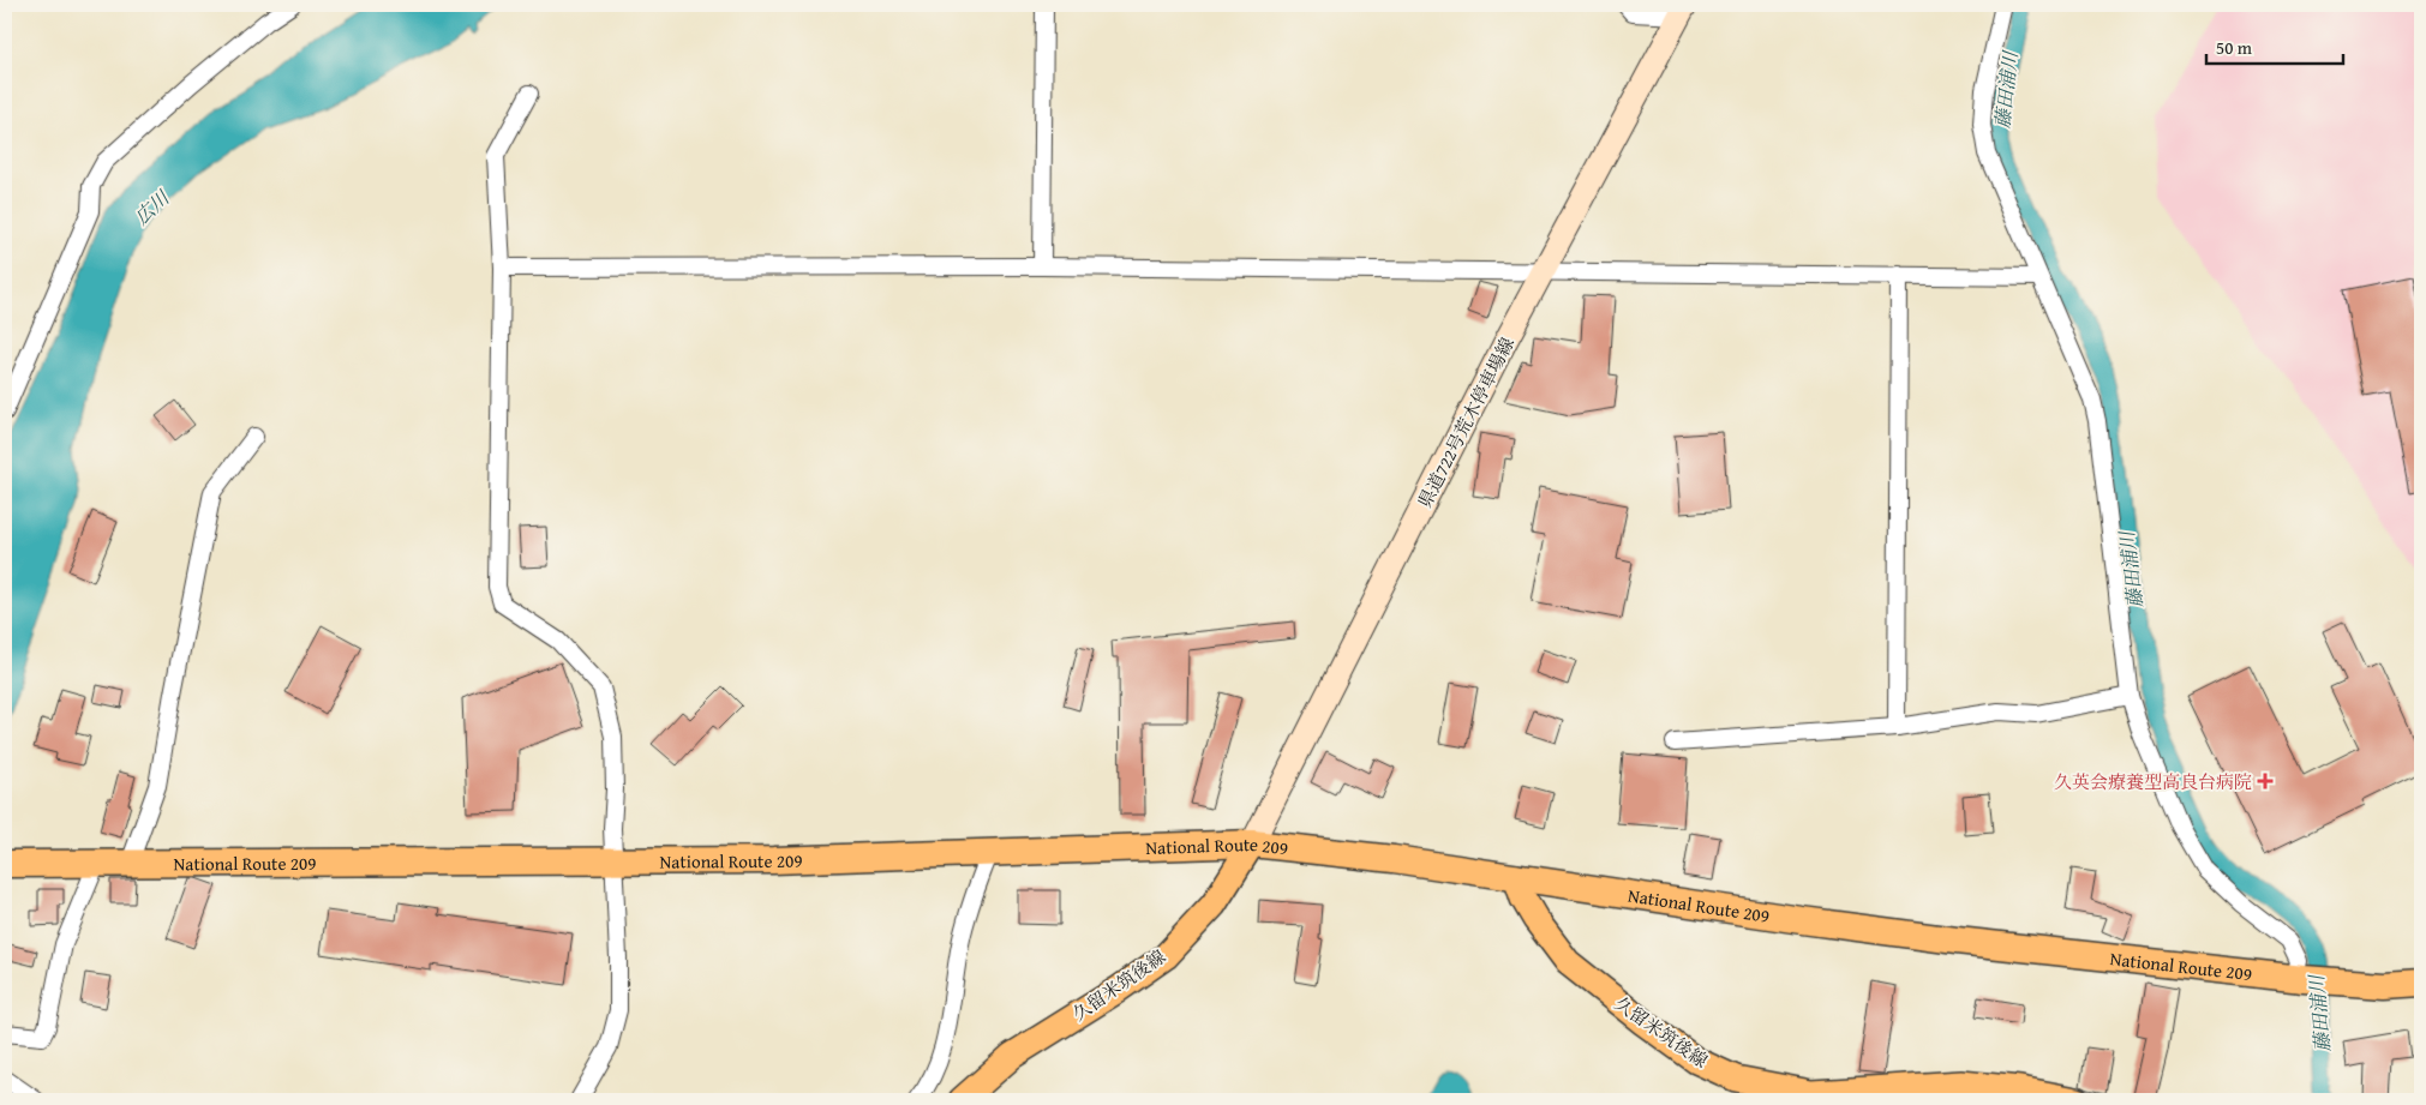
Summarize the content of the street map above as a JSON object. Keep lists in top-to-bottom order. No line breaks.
{"streets":{"highway":["National Route 209"],"main road":["県道722号荒木停車場線","久留米筑後線"]},"crossings":[["県道722号荒木停車場線","National Route 209"],["県道722号荒木停車場線","久留米筑後線"],["National Route 209","久留米筑後線"]],"water":["藤田浦川","広川"],"places":{"health":["久英会療養型高良台病院"]},"scale_bar":"50 m"}
